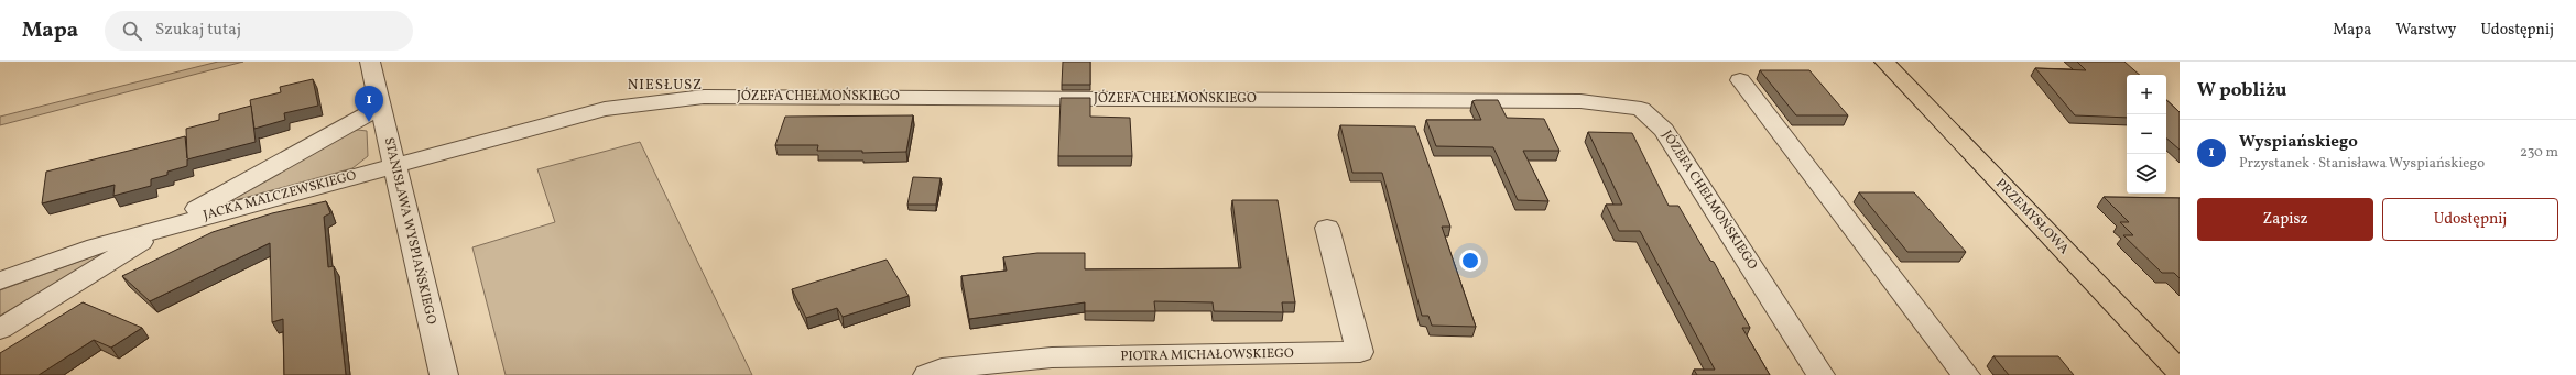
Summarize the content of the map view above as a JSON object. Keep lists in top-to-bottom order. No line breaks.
{"streets":{"main road":["PRZEMYSŁOWA"],"street":["JÓZEFA CHEŁMOŃSKIEGO","JACKA MALCZEWSKIEGO","STANISŁAWA WYSPIAŃSKIEGO","PIOTRA MICHAŁOWSKIEGO"]},"crossings":[["JÓZEFA CHEŁMOŃSKIEGO","JACKA MALCZEWSKIEGO"],["JÓZEFA CHEŁMOŃSKIEGO","STANISŁAWA WYSPIAŃSKIEGO"],["JACKA MALCZEWSKIEGO","STANISŁAWA WYSPIAŃSKIEGO"]],"districts":["NIESŁUSZ"],"page":{"header":"Mapa","search":"Szukaj tutaj","nav":["Mapa","Warstwy","Udostępnij"],"heading":"W pobliżu","map_buttons":["+","−"],"pins":"1","list":[{"mark":"1","name":"Wyspiańskiego","note":"Przystanek · Stanisława Wyspiańskiego","value":"230 m"}],"buttons":["Zapisz","Udostępnij"]}}
